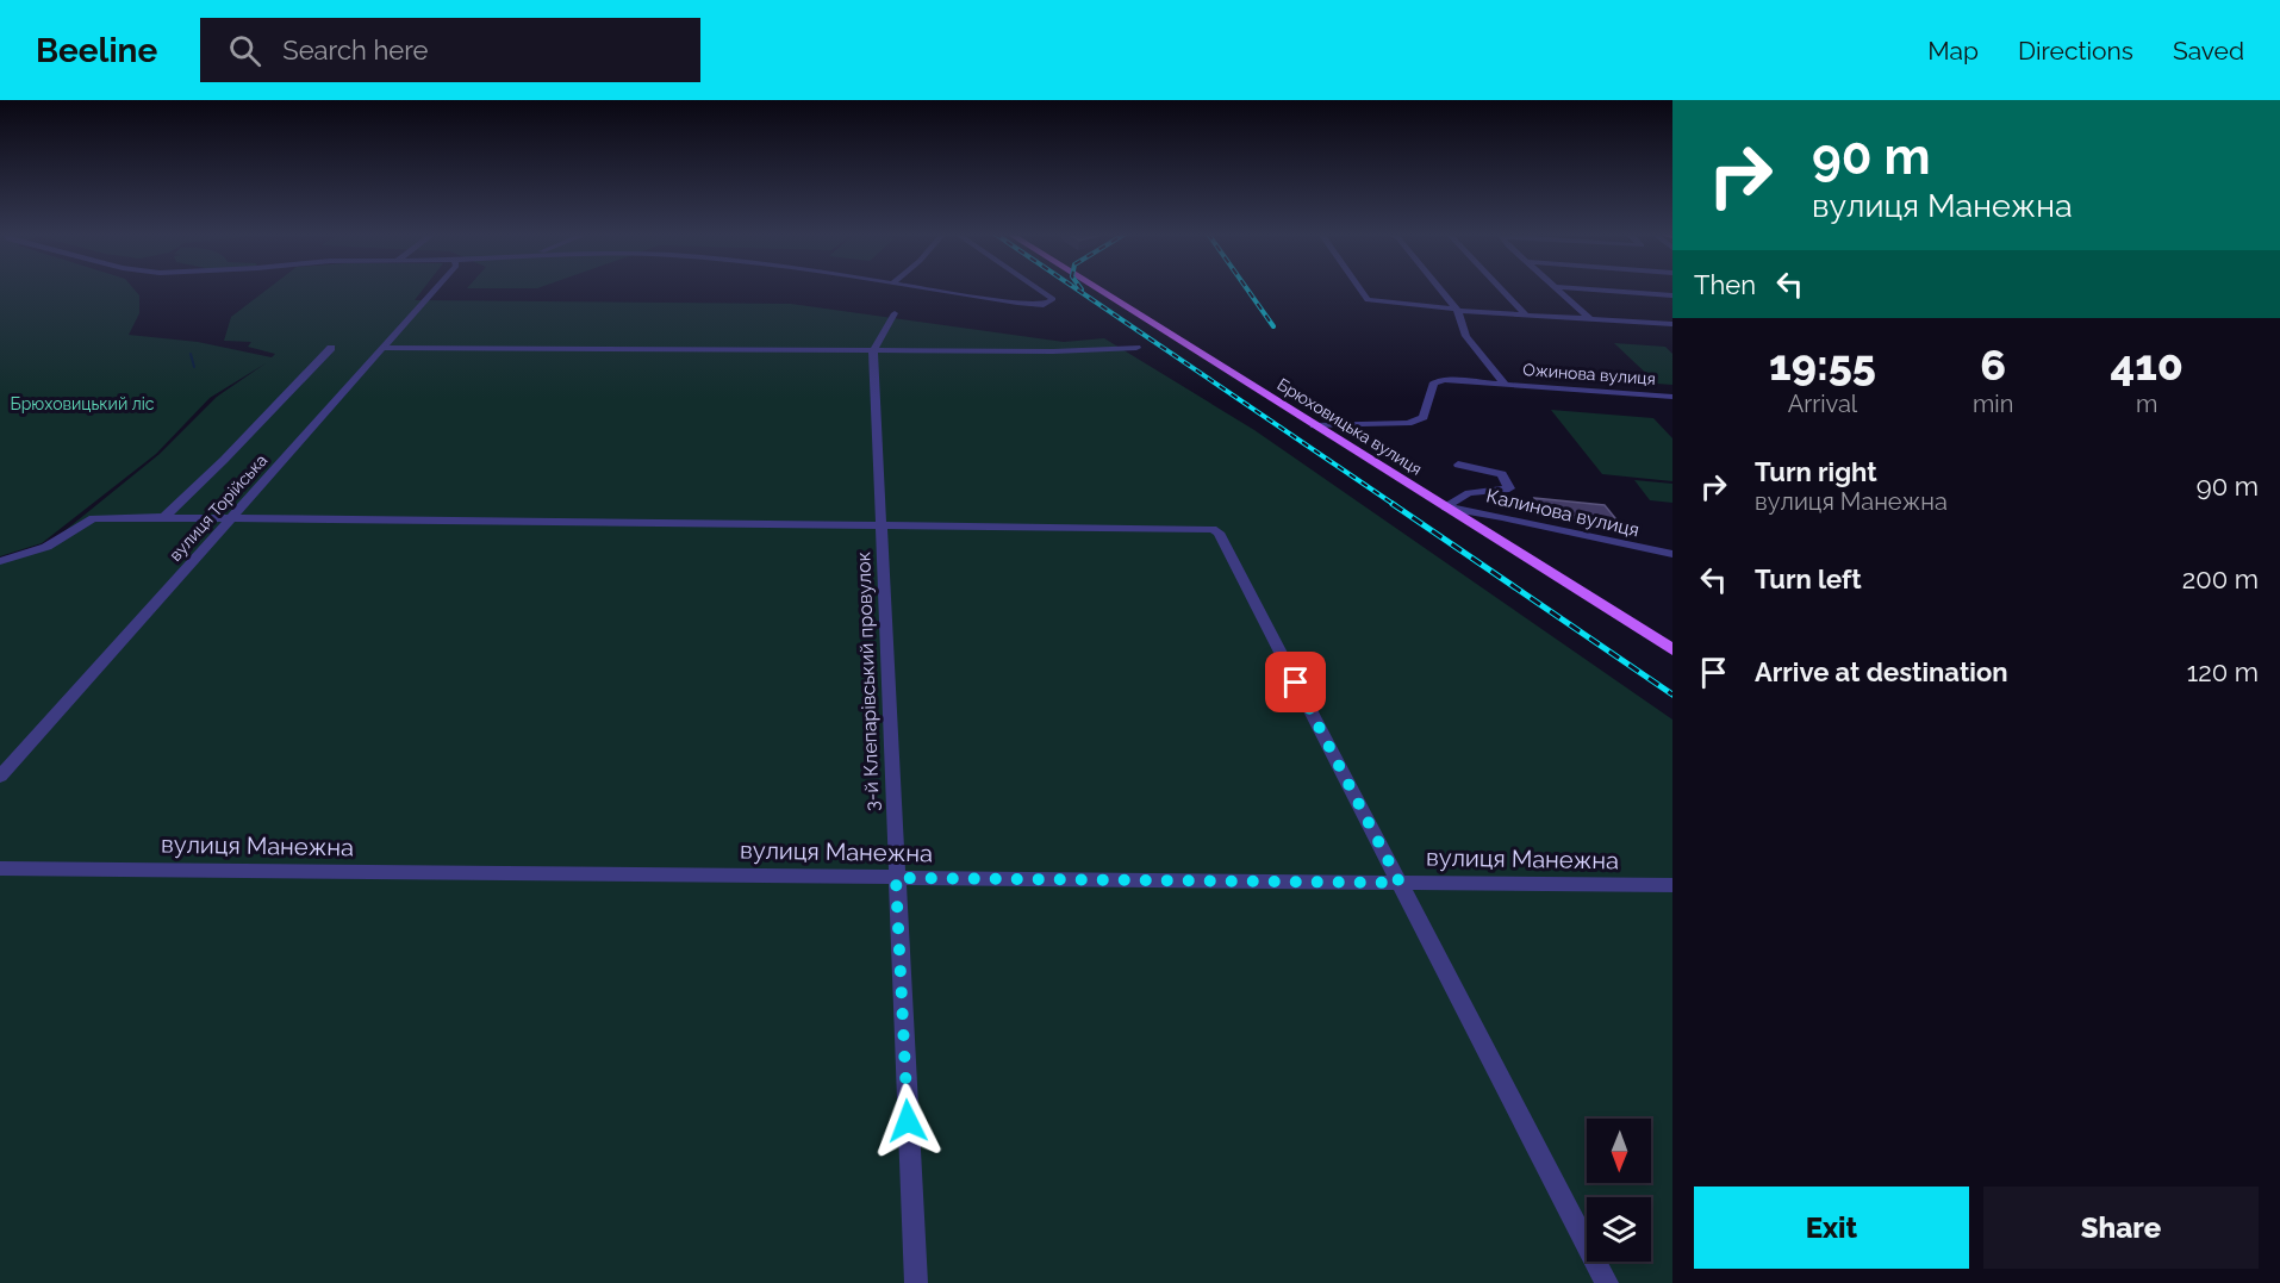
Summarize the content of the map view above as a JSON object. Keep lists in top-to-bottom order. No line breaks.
{"streets":{"main road":["Брюховицька вулиця"],"street":["Ожинова вулиця","вулиця Торійська","Калинова вулиця","3-й Клепарівський провулок","вулиця Манежна"]},"crossings":[["Ожинова вулиця","Брюховицька вулиця"],["Брюховицька вулиця","Калинова вулиця"],["3-й Клепарівський провулок","вулиця Манежна"]],"parks":["Брюховицький ліс"],"north":"bottom","page":{"header":"Beeline","search":"Search here","nav":["Map","Directions","Saved"],"turn":["90 m","вулиця Манежна"],"then":"Then","eta":["19:55","Arrival","6","min","410","m"],"list":[{"name":"Turn right","note":"вулиця Манежна","value":"90 m"},{"name":"Turn left","value":"200 m"},{"name":"Arrive at destination","value":"120 m"}],"buttons":["Exit","Share"]}}
